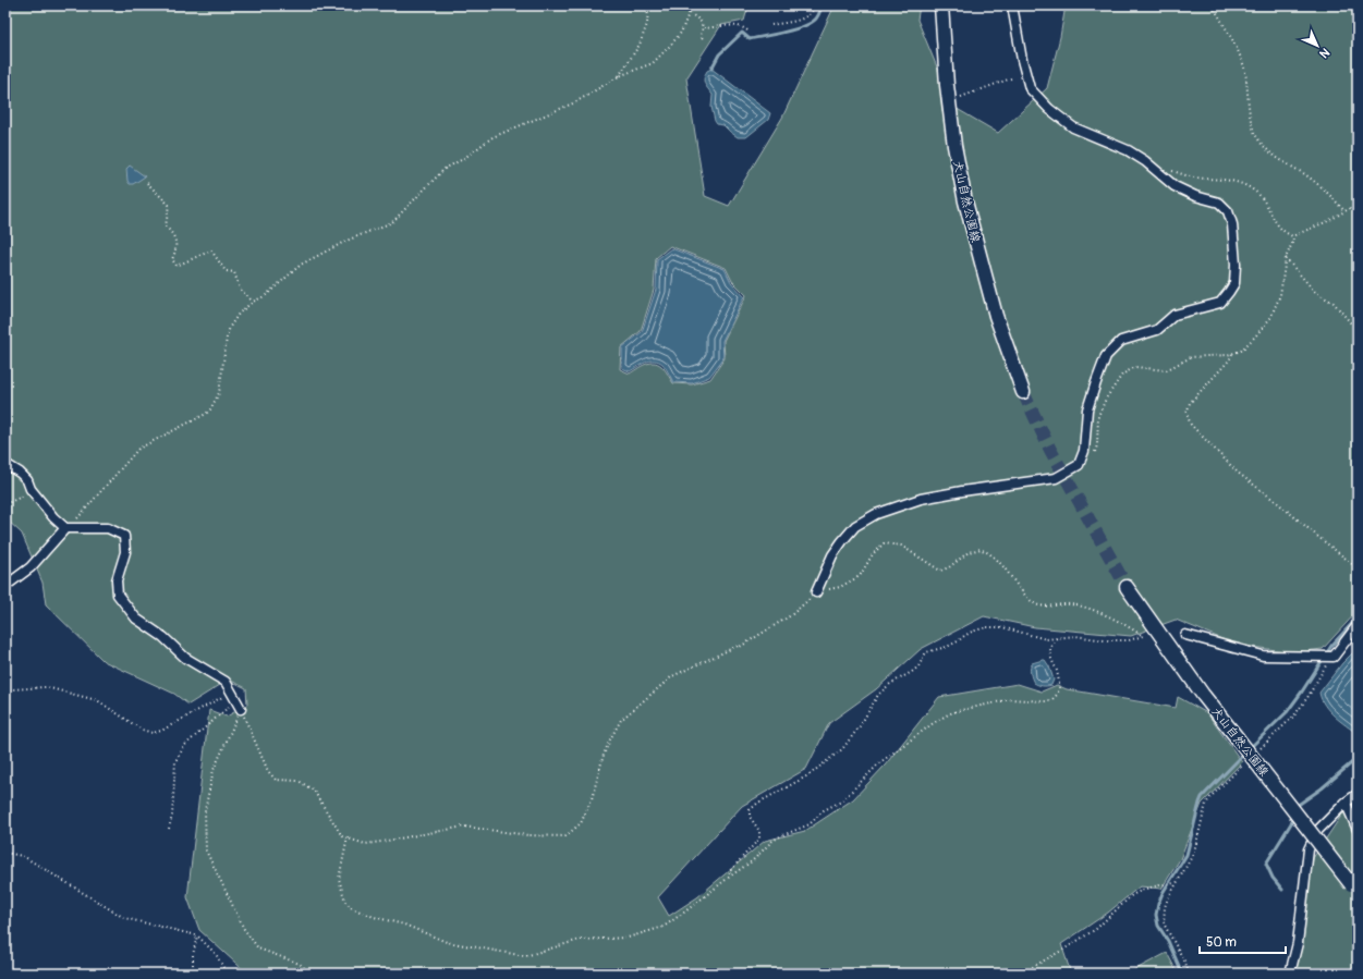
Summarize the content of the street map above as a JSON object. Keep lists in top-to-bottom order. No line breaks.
{"streets":{"main road":["犬山自然公園線"]},"scale_bar":"50 m","north":"bottom right"}
